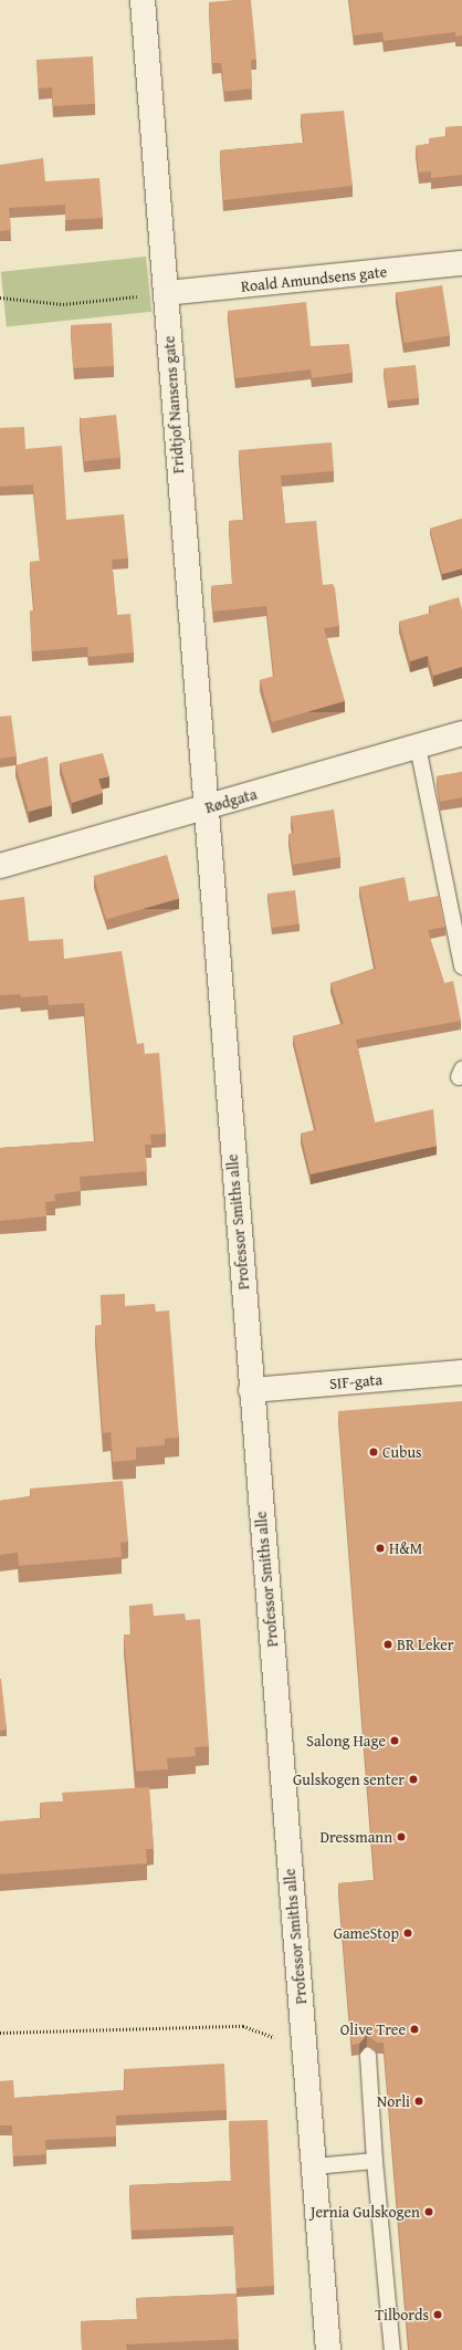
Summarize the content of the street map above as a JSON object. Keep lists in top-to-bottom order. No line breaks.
{"streets":{"street":["Roald Amundsens gate","Fridtjof Nansens gate","Rødgata","Professor Smiths alle","SIF-gata"]},"crossings":[["Roald Amundsens gate","Fridtjof Nansens gate"],["Fridtjof Nansens gate","Rødgata"],["Fridtjof Nansens gate","Professor Smiths alle"],["Rødgata","Professor Smiths alle"],["Professor Smiths alle","SIF-gata"]],"places":["Cubus","H&M","BR Leker","Salong Hage","Gulskogen senter","Dressmann","GameStop","Olive Tree","Norli","Jernia Gulskogen","Tilbords"]}
